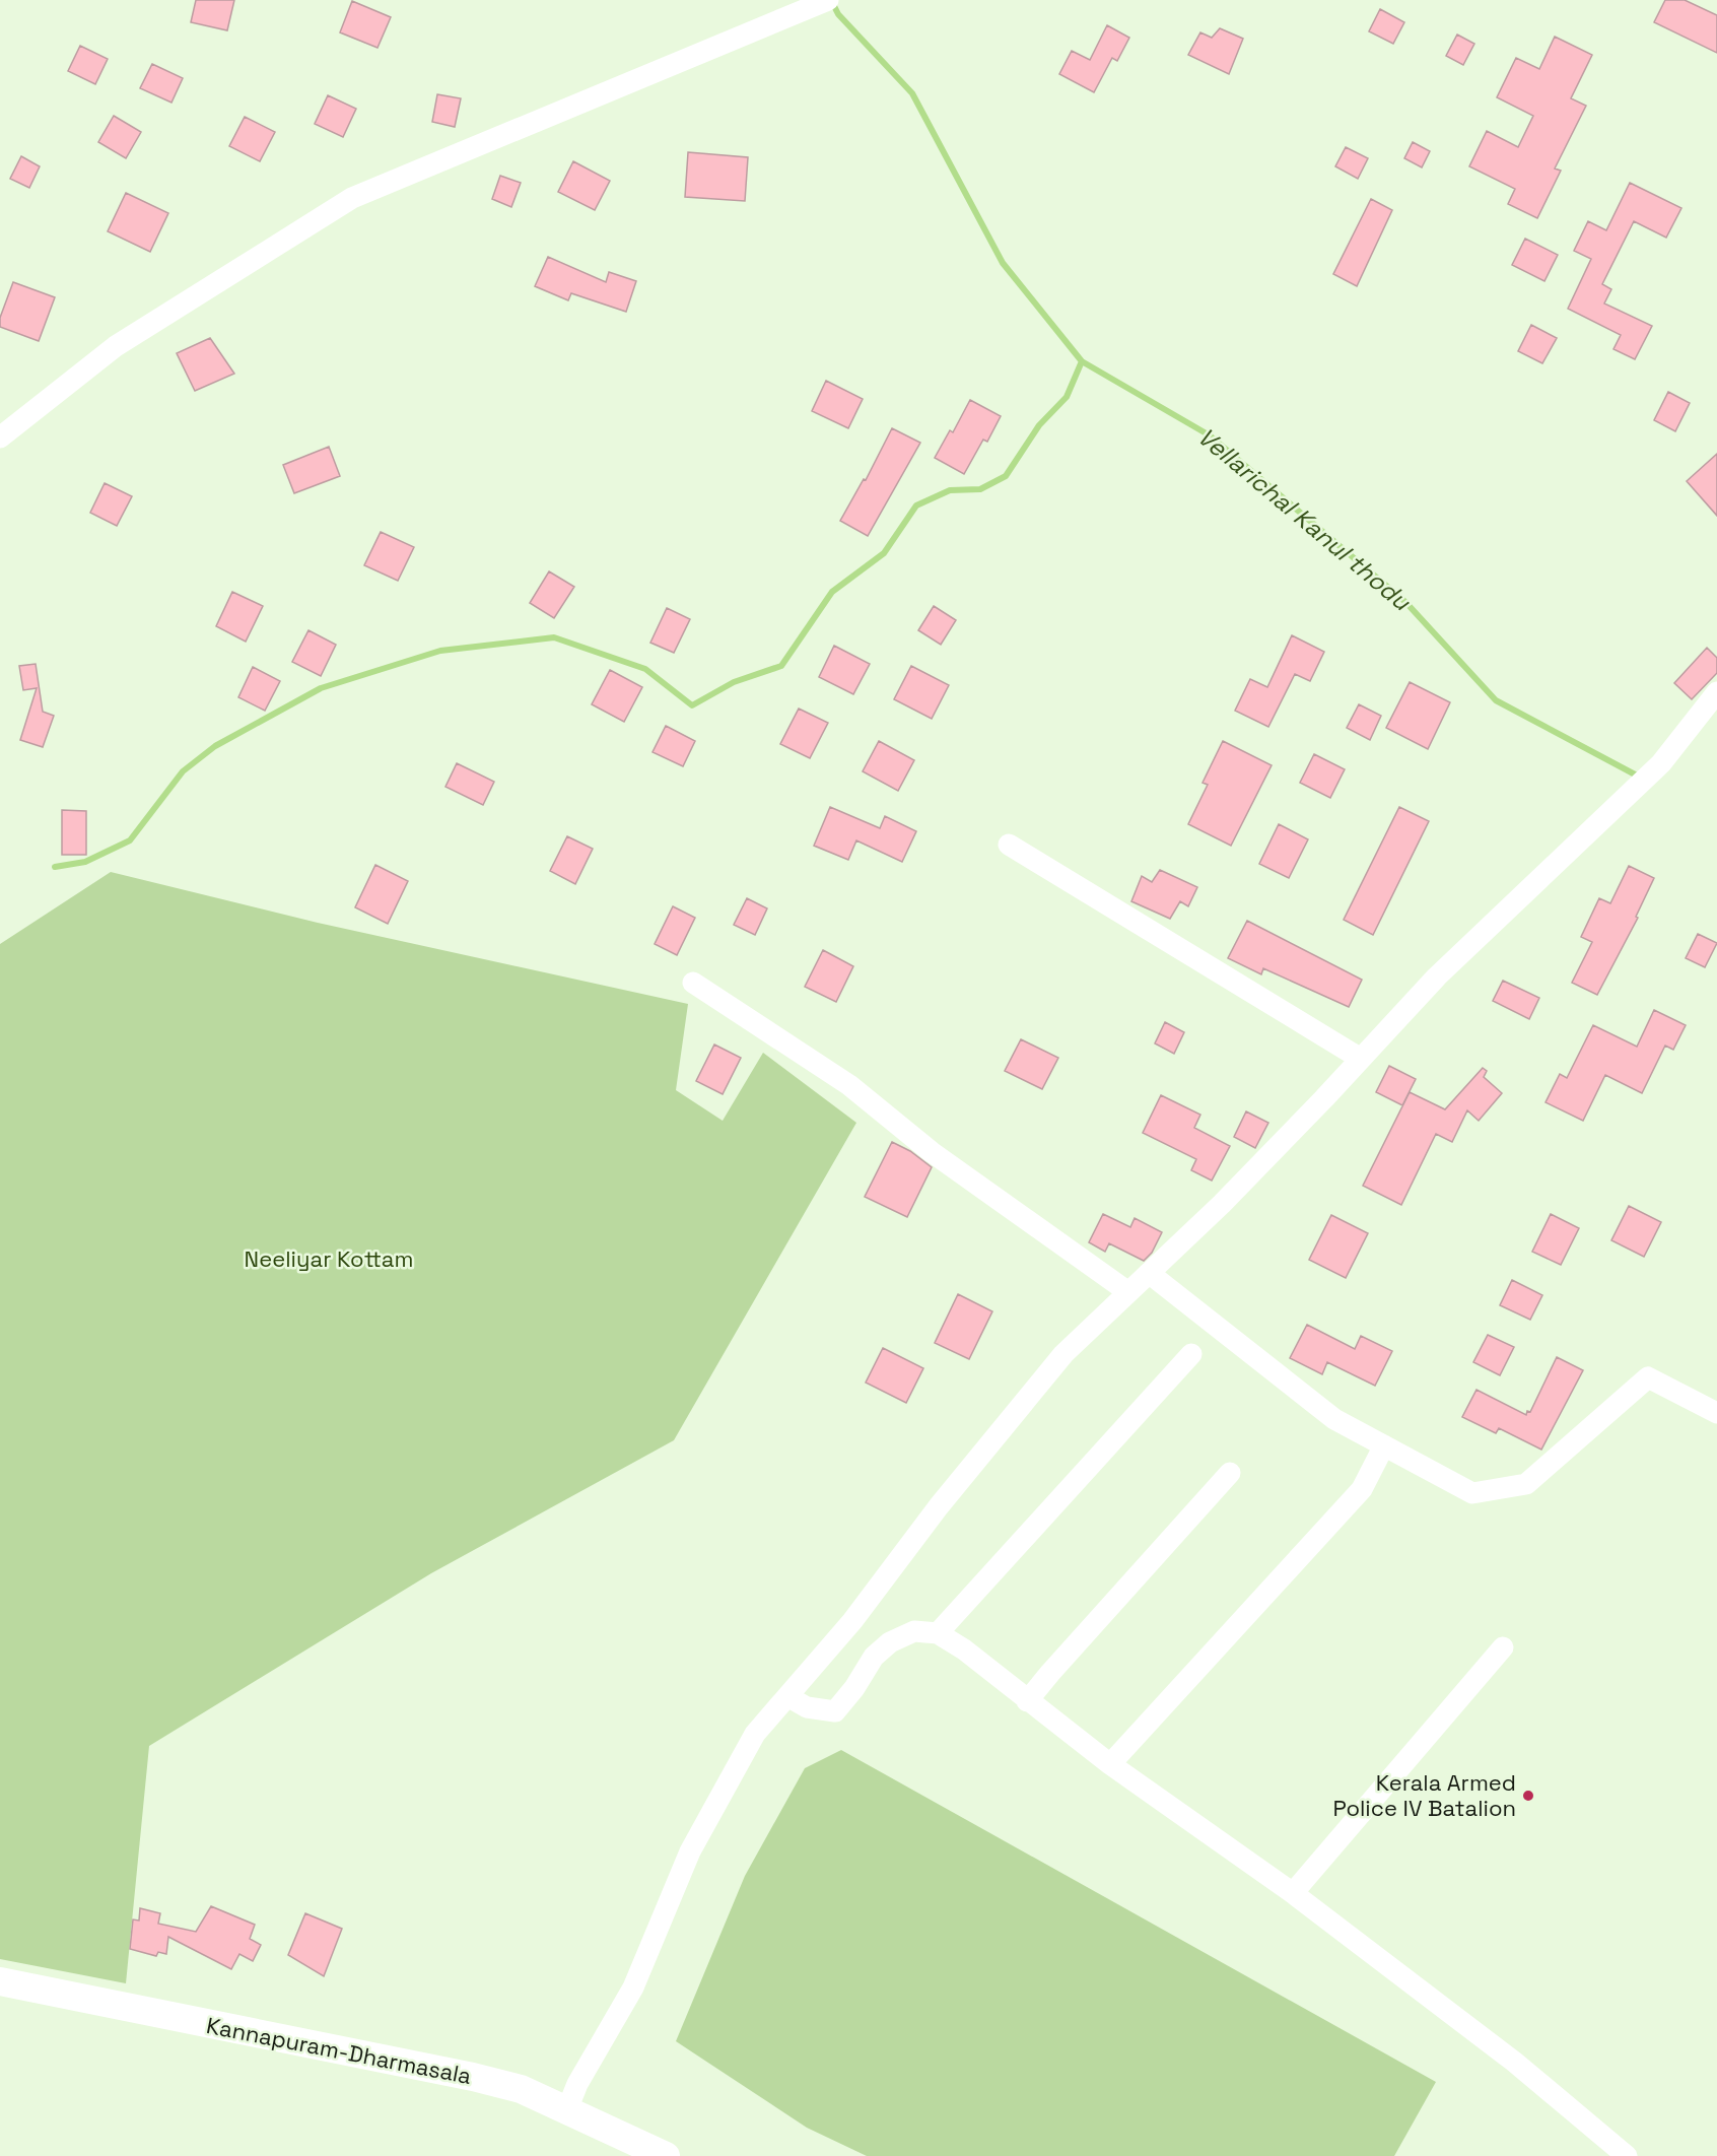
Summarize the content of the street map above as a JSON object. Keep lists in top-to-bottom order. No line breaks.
{"streets":{"main road":["Kannapuram-Dharmasala"]},"water":["Vellarichal Kanul thodu"],"parks":["Neeliyar Kottam"],"places":["Kerala Armed Police IV Batalion"]}
